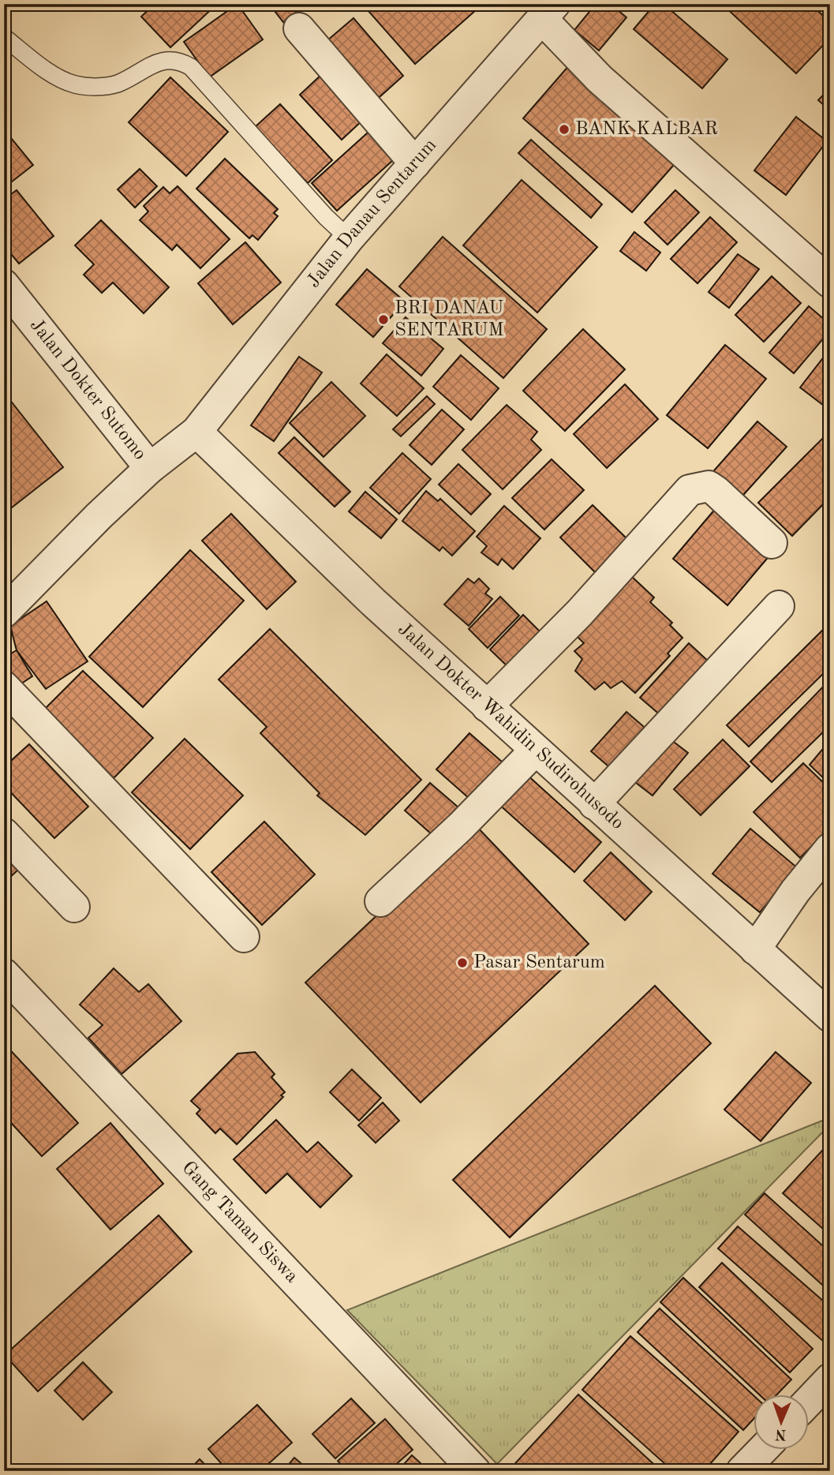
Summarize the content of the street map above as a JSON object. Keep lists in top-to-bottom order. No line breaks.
{"streets":{"street":["Jalan Danau Sentarum","Jalan Dokter Sutomo","Jalan Dokter Wahidin Sudirohusodo","Gang Taman Siswa"]},"crossings":[["Jalan Danau Sentarum","Jalan Dokter Sutomo"],["Jalan Danau Sentarum","Jalan Dokter Wahidin Sudirohusodo"]],"places":["BANK KALBAR","BRI DANAU SENTARUM","Pasar Sentarum"],"north":"bottom"}
